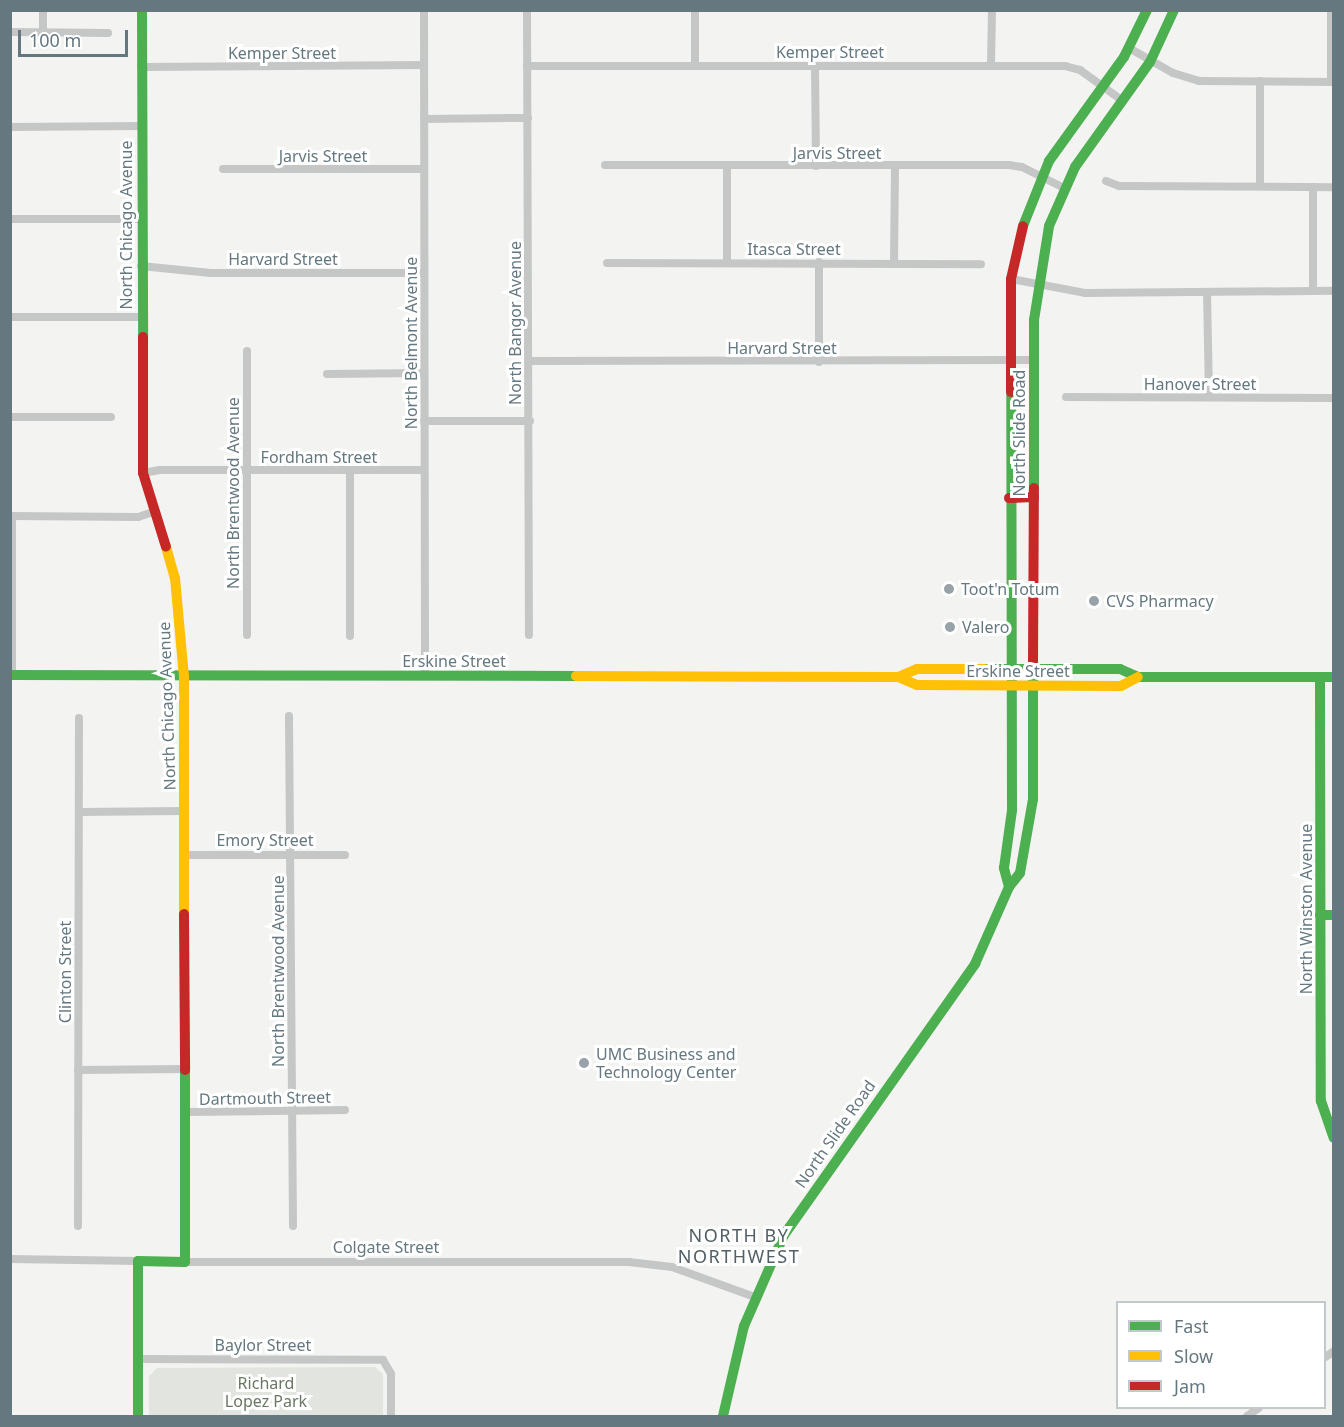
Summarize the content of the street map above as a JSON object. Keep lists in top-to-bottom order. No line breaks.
{"streets":{"main road":["North Chicago Avenue","North Slide Road","Erskine Street","North Winston Avenue","Colgate Street"],"street":["Kemper Street","Jarvis Street","Itasca Street","Harvard Street","North Bangor Avenue","North Belmont Avenue","Hanover Street","Fordham Street","North Brentwood Avenue","Emory Street","Clinton Street","Dartmouth Street","Baylor Street"]},"crossings":[["Kemper Street","North Chicago Avenue"],["Kemper Street","North Bangor Avenue"],["Kemper Street","North Belmont Avenue"],["Kemper Street","North Slide Road"],["Jarvis Street","North Belmont Avenue"],["Jarvis Street","North Slide Road"],["North Chicago Avenue","Harvard Street"],["North Chicago Avenue","Fordham Street"],["North Chicago Avenue","Erskine Street"],["North Chicago Avenue","Emory Street"],["North Chicago Avenue","Dartmouth Street"],["North Chicago Avenue","Colgate Street"],["Harvard Street","North Bangor Avenue"],["Harvard Street","North Belmont Avenue"],["Harvard Street","North Slide Road"],["North Belmont Avenue","Fordham Street"],["North Belmont Avenue","Erskine Street"],["North Slide Road","Erskine Street"],["North Slide Road","Colgate Street"],["Fordham Street","North Brentwood Avenue"],["North Brentwood Avenue","Emory Street"],["North Brentwood Avenue","Dartmouth Street"],["Erskine Street","North Winston Avenue"],["Clinton Street","Dartmouth Street"]],"districts":["NORTH BY NORTHWEST"],"parks":["Richard Lopez Park"],"places":["Toot'n Totum","CVS Pharmacy","Valero","UMC Business and Technology Center"],"legend":["Fast","Slow","Jam"],"scale_bar":"100 m"}
